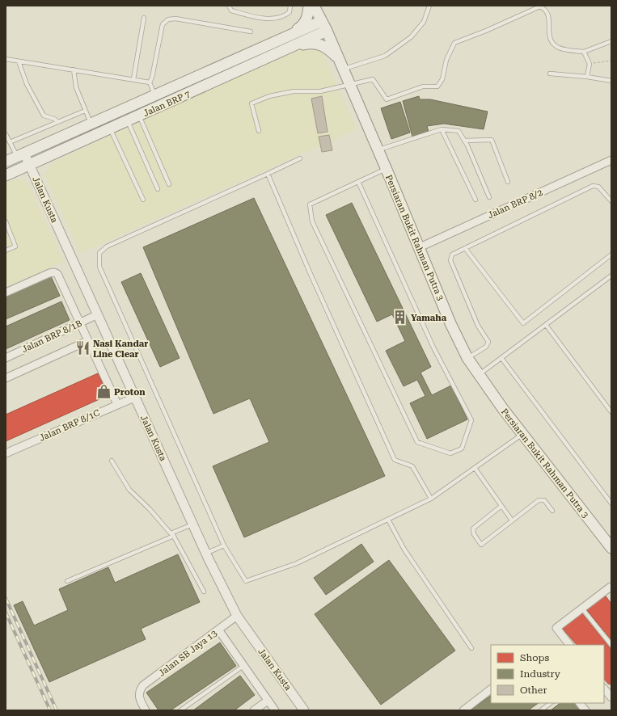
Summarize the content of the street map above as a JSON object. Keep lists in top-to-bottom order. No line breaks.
{"streets":{"main road":["Jalan BRP 7","Persiaran Bukit Rahman Putra 3"],"street":["Jalan Kusta","Jalan BRP 8/2","Jalan BRP 8/1B","Jalan BRP 8/1C","Jalan SB Jaya 13"]},"crossings":[["Jalan BRP 7","Jalan Kusta"],["Jalan BRP 7","Persiaran Bukit Rahman Putra 3"],["Jalan Kusta","Jalan BRP 8/1B"],["Jalan Kusta","Jalan BRP 8/1C"],["Jalan Kusta","Jalan SB Jaya 13"],["Jalan BRP 8/2","Persiaran Bukit Rahman Putra 3"]],"places":{"building":["Yamaha"],"restaurant":["Nasi Kandar Line Clear"],"shop":["Proton"]},"legend":["Shops","Industry","Other"]}
